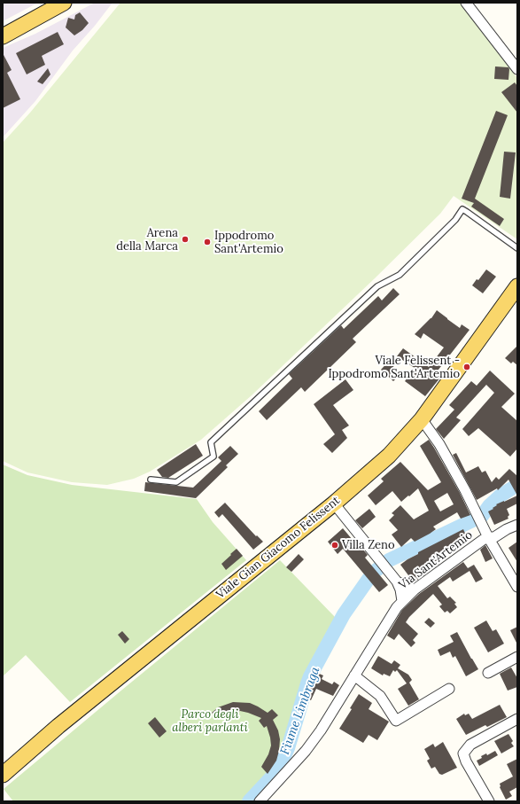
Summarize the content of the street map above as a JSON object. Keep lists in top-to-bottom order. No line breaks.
{"streets":{"main road":["Viale Gian Giacomo Felissent"],"street":["Via Sant'Artemio"]},"water":["Fiume Limbraga"],"parks":["Parco degli alberi parlanti"],"places":["Arena della Marca","Ippodromo Sant'Artemio","Viale Felissent - Ippodromo Sant'Artemio","Villa Zeno"]}
